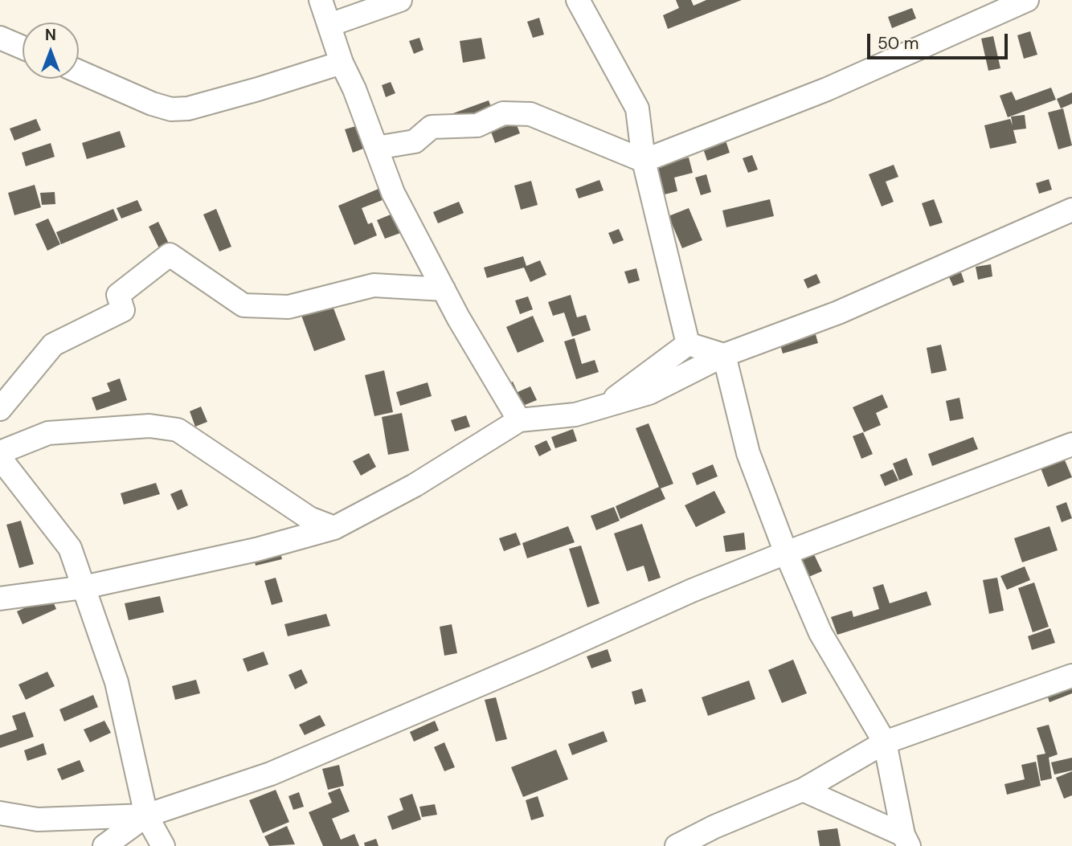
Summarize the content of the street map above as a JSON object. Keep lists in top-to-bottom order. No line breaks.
{"scale_bar":"50 m","north":"top"}
